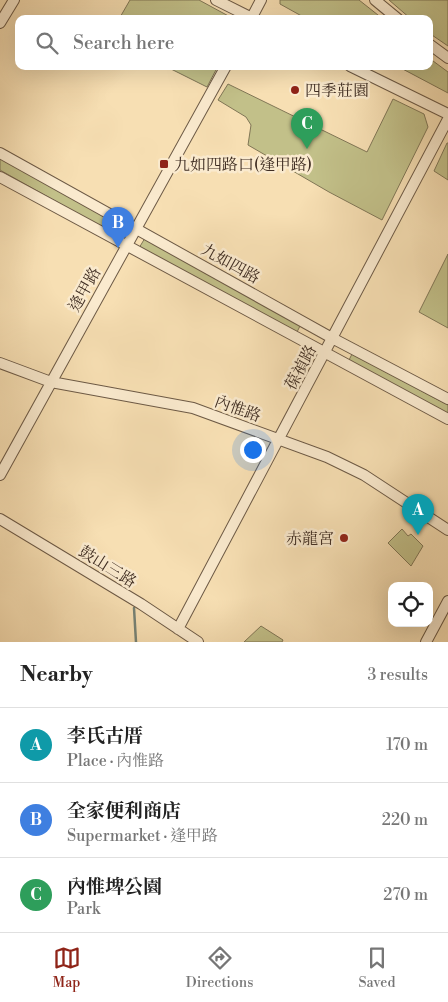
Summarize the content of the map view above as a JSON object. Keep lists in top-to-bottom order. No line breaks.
{"streets":{"street":["九如四路","逢甲路","葆禎路","內惟路","鼓山三路"]},"crossings":[["九如四路","逢甲路"],["九如四路","葆禎路"],["逢甲路","內惟路"],["葆禎路","內惟路"],["葆禎路","鼓山三路"]],"places":{"other":["四季莊園","赤龍宮"],"transit":["九如四路口(逢甲路)"]},"page":{"search":"Search here","pins":["C","B","A"],"heading":["Nearby","3 results"],"list":[{"mark":"A","name":"李氏古厝","note":"Place · 內惟路","value":"170 m"},{"mark":"B","name":"全家便利商店","note":"Supermarket · 逢甲路","value":"220 m"},{"mark":"C","name":"內惟埤公園","note":"Park","value":"270 m"}],"nav":["Map","Directions","Saved"]}}
